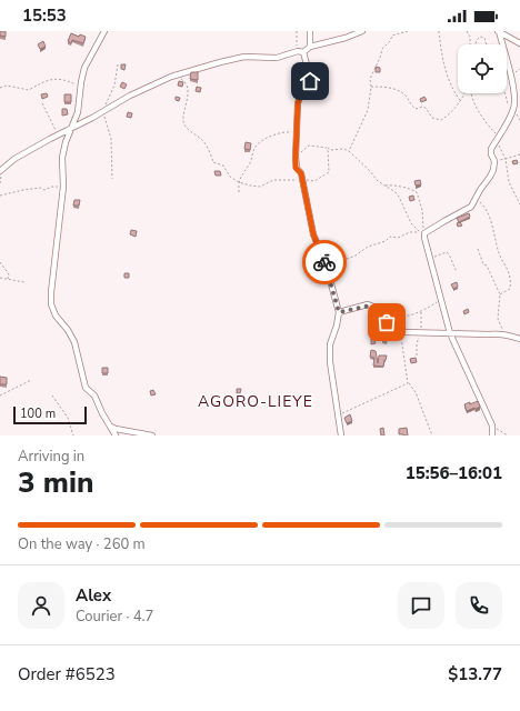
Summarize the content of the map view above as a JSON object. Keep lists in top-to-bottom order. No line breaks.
{"districts":["AGORO-LIEYE"],"scale_bar":"100 m","page":{"status":"15:53","scale":"100 m","heading":["3 min","Arriving in","15:56–16:01"],"panel":["Alex","Courier · 4.7","Order #6523","$13.77"],"bar":"On the way · 260 m"}}
